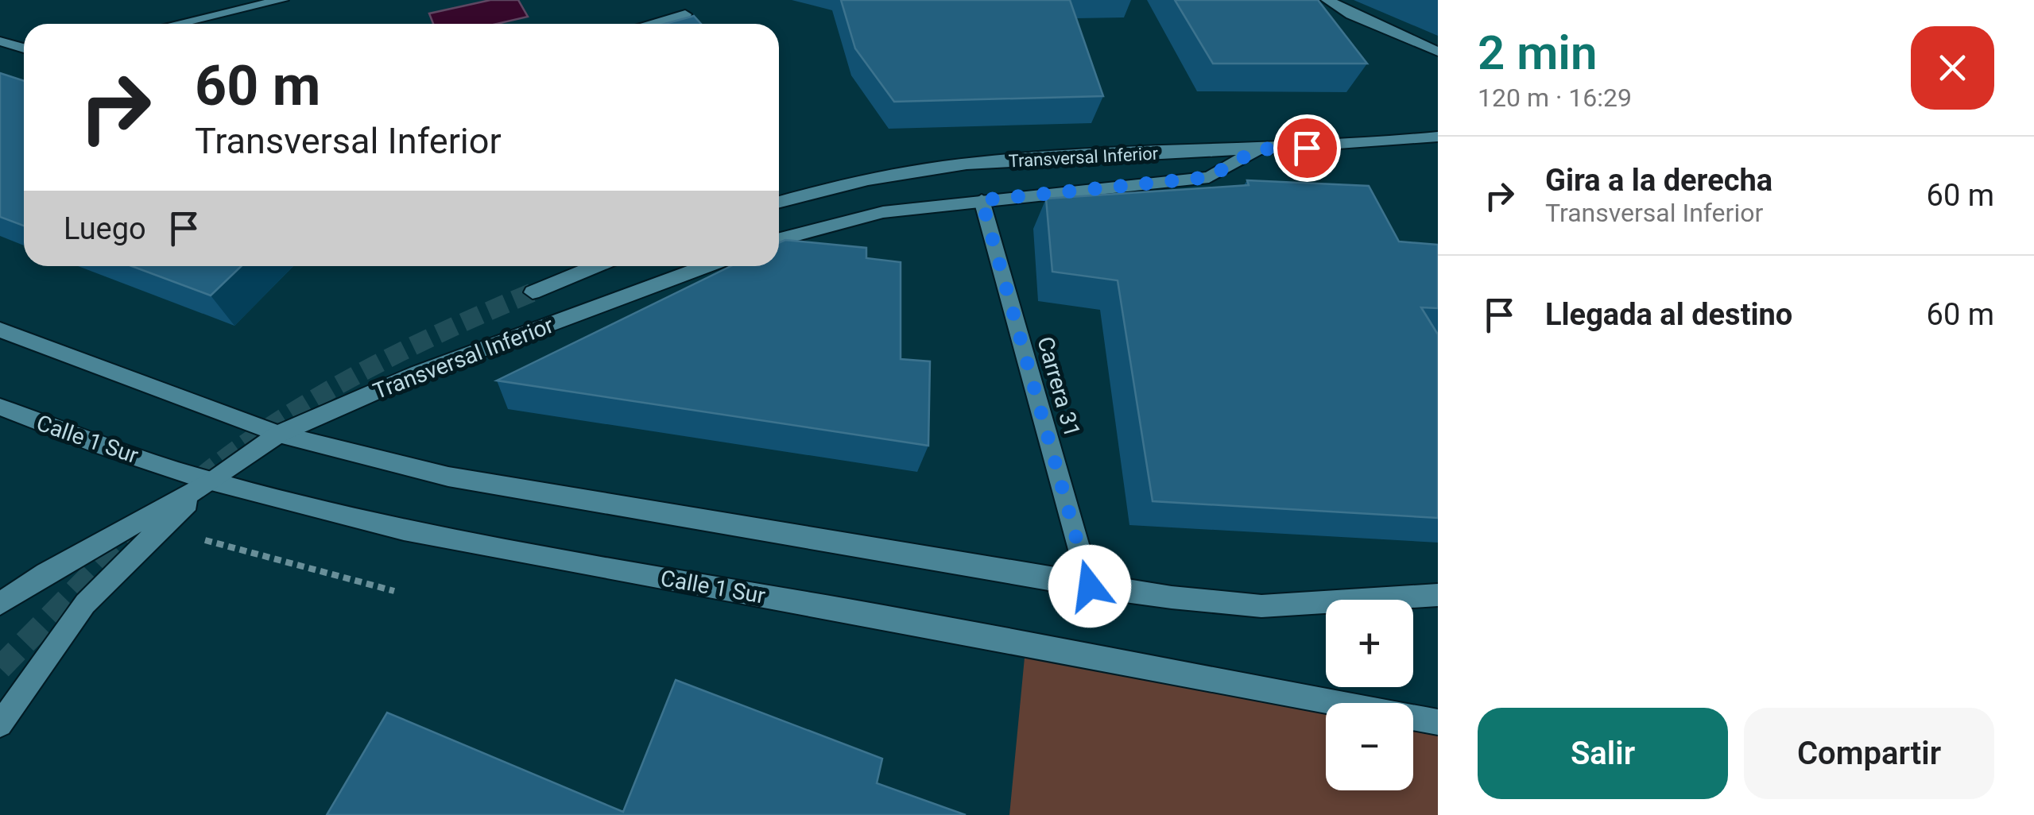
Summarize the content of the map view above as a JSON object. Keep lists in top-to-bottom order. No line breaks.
{"streets":{"street":["Transversal Inferior","Carrera 31","Calle 1 Sur"]},"crossings":[["Transversal Inferior","Carrera 31"],["Transversal Inferior","Calle 1 Sur"]],"page":{"heading":["2 min","120 m · 16:29"],"turn":["60 m","Transversal Inferior"],"list":[{"name":"Gira a la derecha","note":"Transversal Inferior","value":"60 m"},{"name":"Llegada al destino","value":"60 m"}],"then":"Luego","map_buttons":["+","−"],"buttons":["Salir","Compartir"]}}
